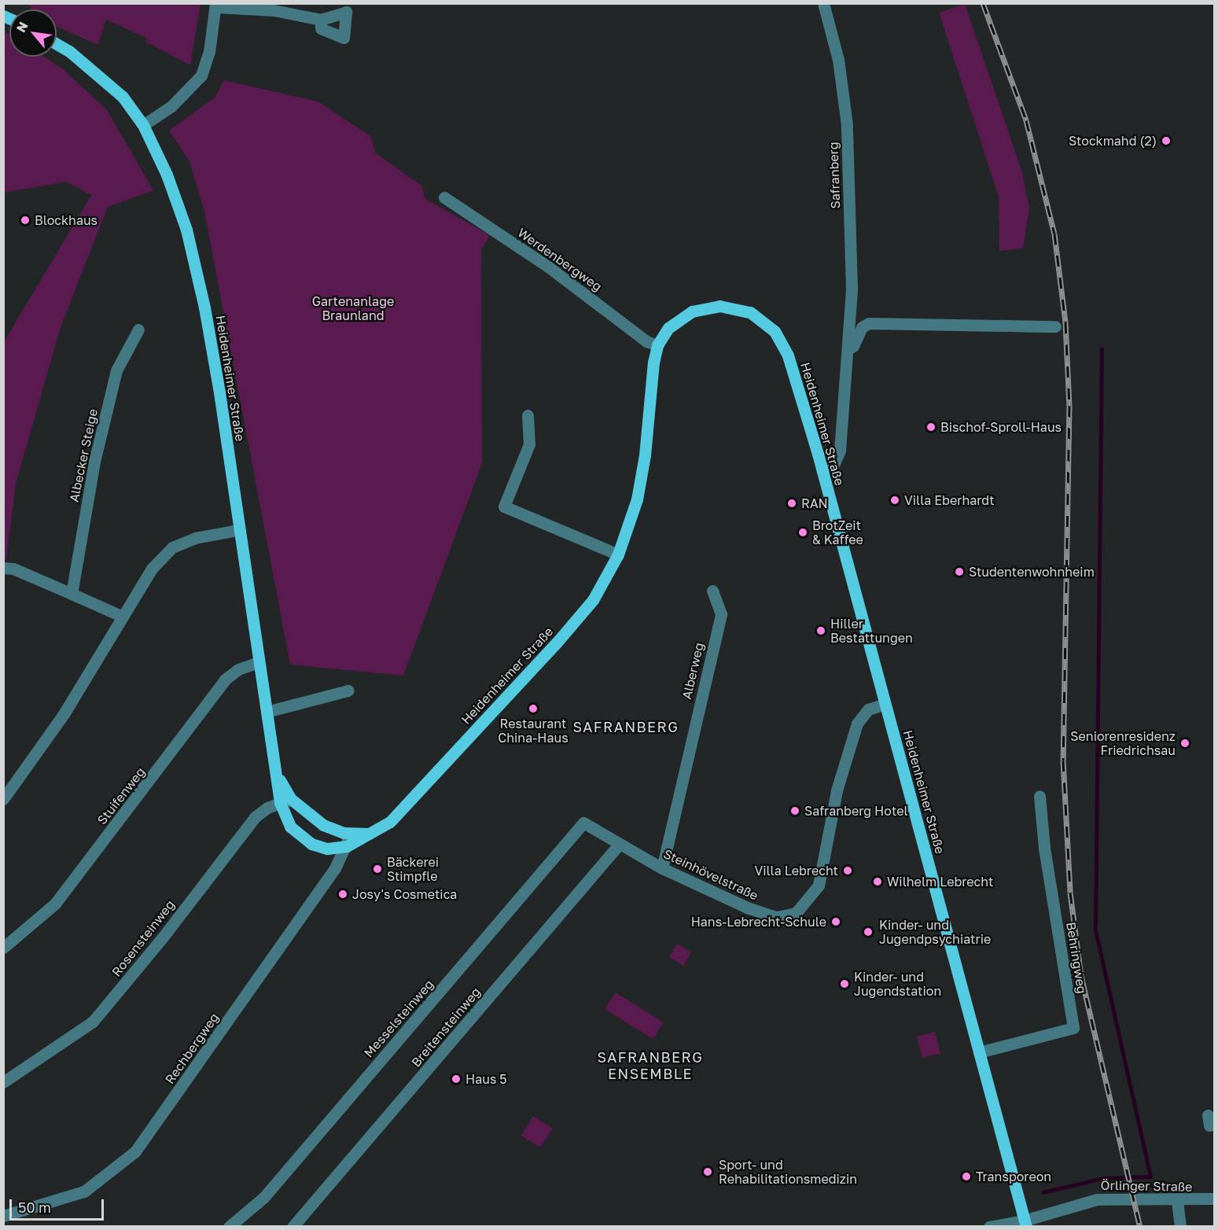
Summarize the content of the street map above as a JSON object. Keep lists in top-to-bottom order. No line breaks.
{"streets":{"main road":["Heidenheimer Straße"],"street":["Safranberg","Werdenbergweg","Albecker Steige","Alberweg","Stuifenweg","Steinhövelstraße","Rosensteinweg","Behringweg","Messelsteinweg","Breitensteinweg","Rechbergweg","Örlinger Straße"]},"crossings":[["Safranberg","Heidenheimer Straße"],["Werdenbergweg","Heidenheimer Straße"],["Heidenheimer Straße","Stuifenweg"],["Heidenheimer Straße","Steinhövelstraße"],["Heidenheimer Straße","Rosensteinweg"],["Heidenheimer Straße","Behringweg"],["Heidenheimer Straße","Rechbergweg"],["Heidenheimer Straße","Örlinger Straße"],["Alberweg","Steinhövelstraße"],["Steinhövelstraße","Messelsteinweg"],["Steinhövelstraße","Breitensteinweg"]],"districts":["SAFRANBERG","SAFRANBERG ENSEMBLE"],"parks":["Gartenanlage Braunland"],"places":["Stockmahd (2)","Blockhaus","Bischof-Sproll-Haus","Villa Eberhardt","RAN","BrotZeit & Kaffee","Studentenwohnheim","Hiller Bestattungen","Restaurant China-Haus","Seniorenresidenz Friedrichsau","Safranberg Hotel","Bäckerei Stimpfle","Villa Lebrecht","Wilhelm Lebrecht","Josy's Cosmetica","Hans-Lebrecht-Schule","Kinder- und Jugendpsychiatrie","Kinder- und Jugendstation","Haus 5","Sport- und Rehabilitationsmedizin","Transporeon"],"scale_bar":"50 m","north":"top left"}
